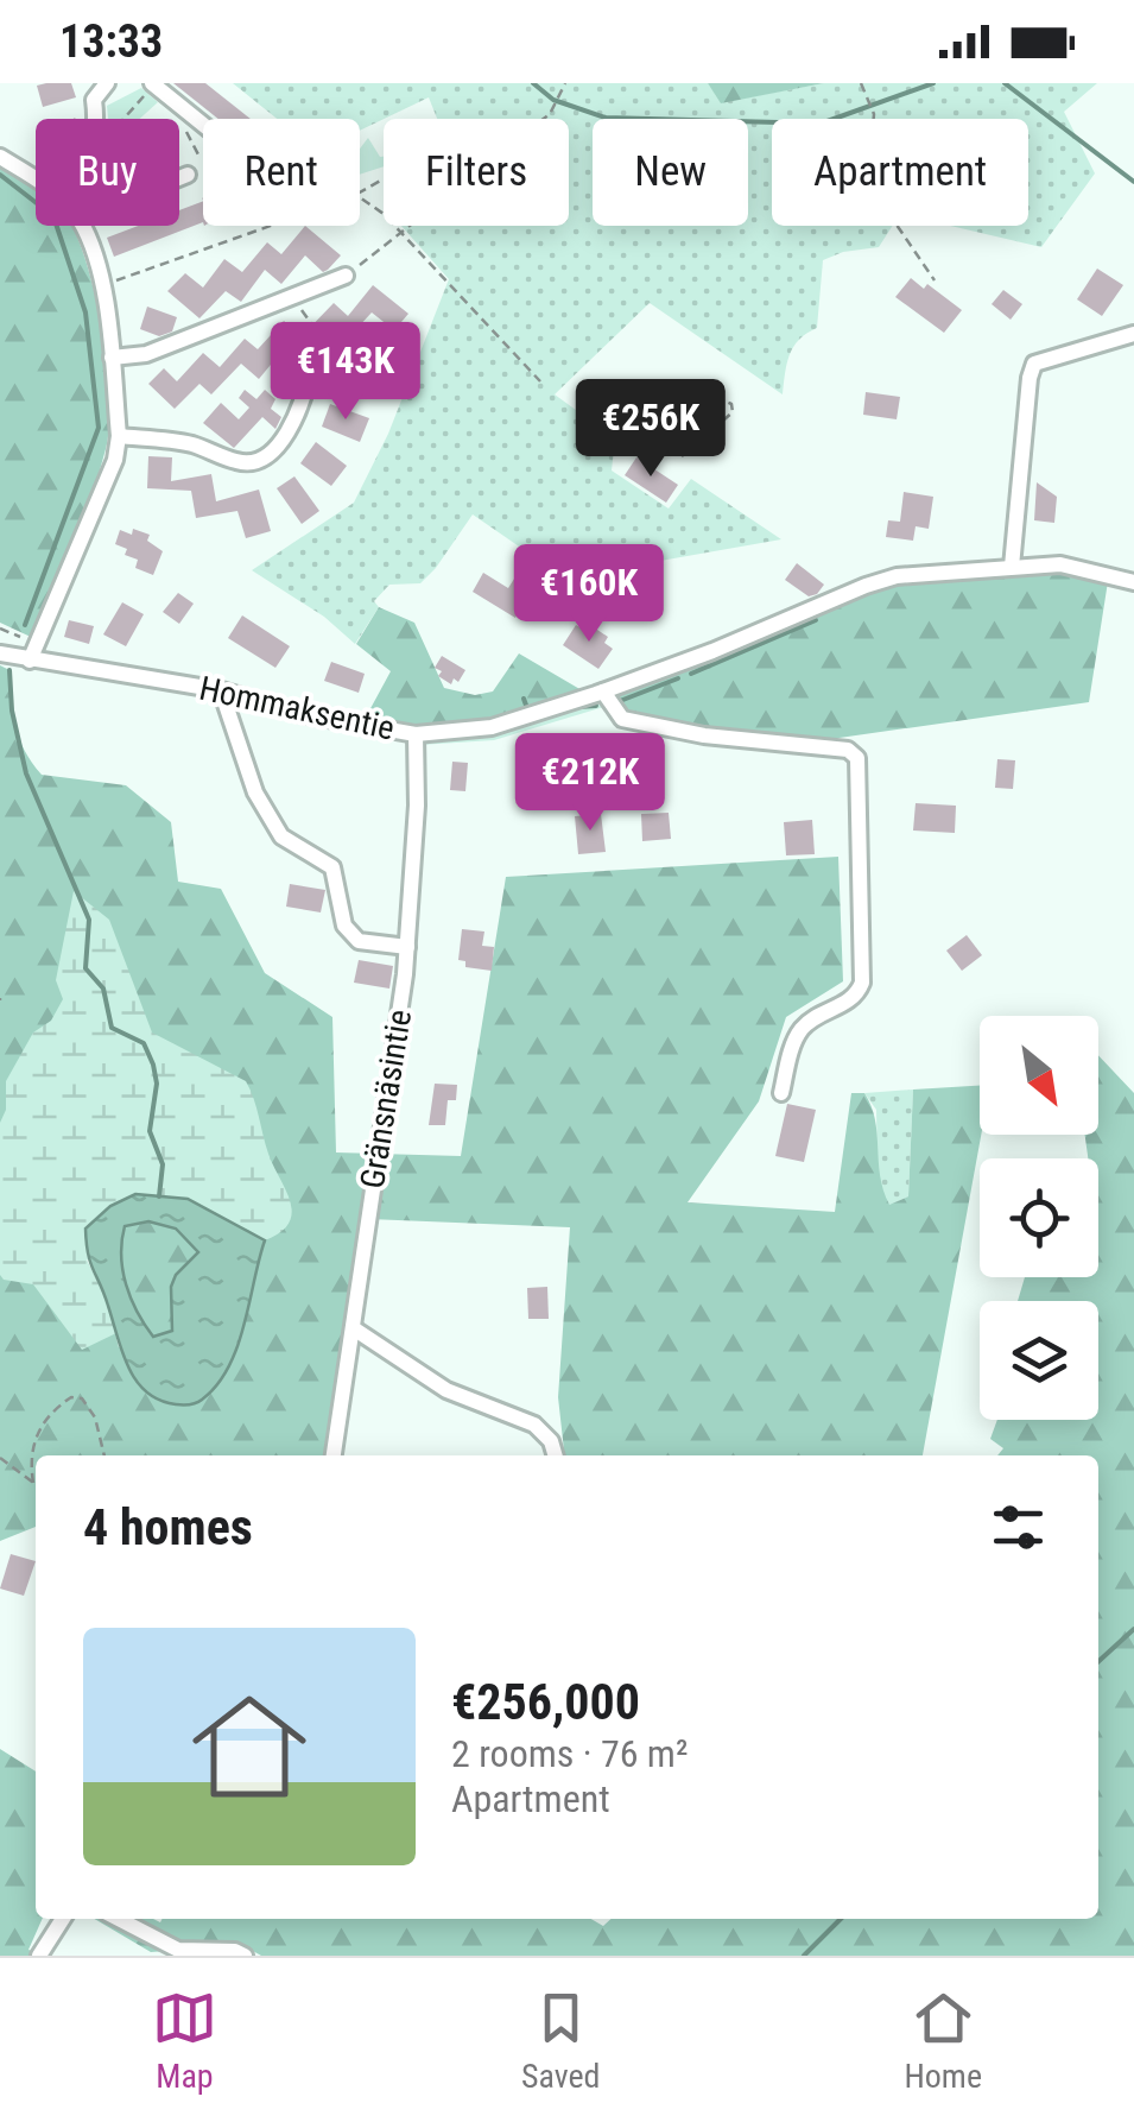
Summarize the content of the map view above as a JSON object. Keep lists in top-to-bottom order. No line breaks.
{"streets":{"street":["Hommaksentie","Gränsnäsintie"]},"crossings":[["Hommaksentie","Gränsnäsintie"]],"north":"bottom right","page":{"status":"13:33","chip":["Buy","Rent","Filters","New","Apartment"],"price":["€143K","€256K","€160K","€212K"],"heading":"4 homes","list":[{"name":"€256,000","note":"2 rooms · 76 m² · Apartment"}],"tabs":["Map","Saved","Home"]}}
